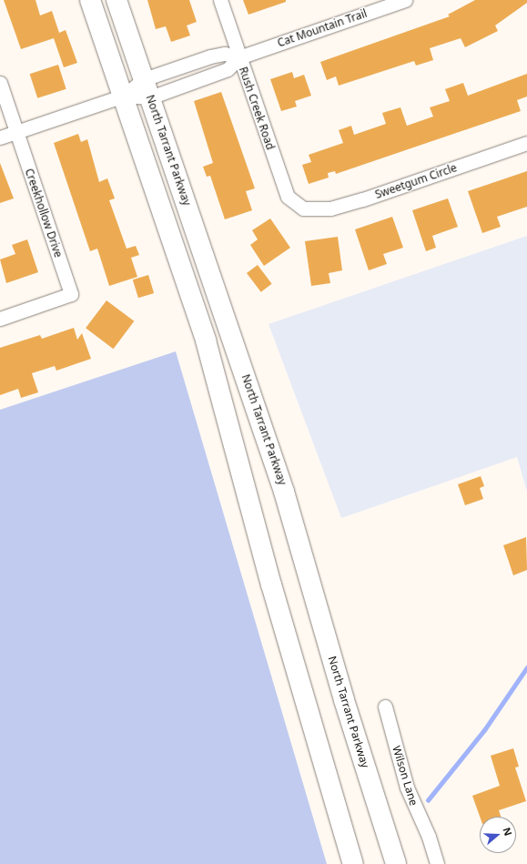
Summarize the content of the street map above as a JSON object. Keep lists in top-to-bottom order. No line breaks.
{"streets":{"main road":["North Tarrant Parkway"],"street":["Cat Mountain Trail","Rush Creek Road","Sweetgum Circle","Creekhollow Drive","Wilson Lane"]},"crossings":[["Cat Mountain Trail","Rush Creek Road"],["Cat Mountain Trail","North Tarrant Parkway"],["Cat Mountain Trail","Creekhollow Drive"],["Rush Creek Road","Sweetgum Circle"]],"north":"right"}
